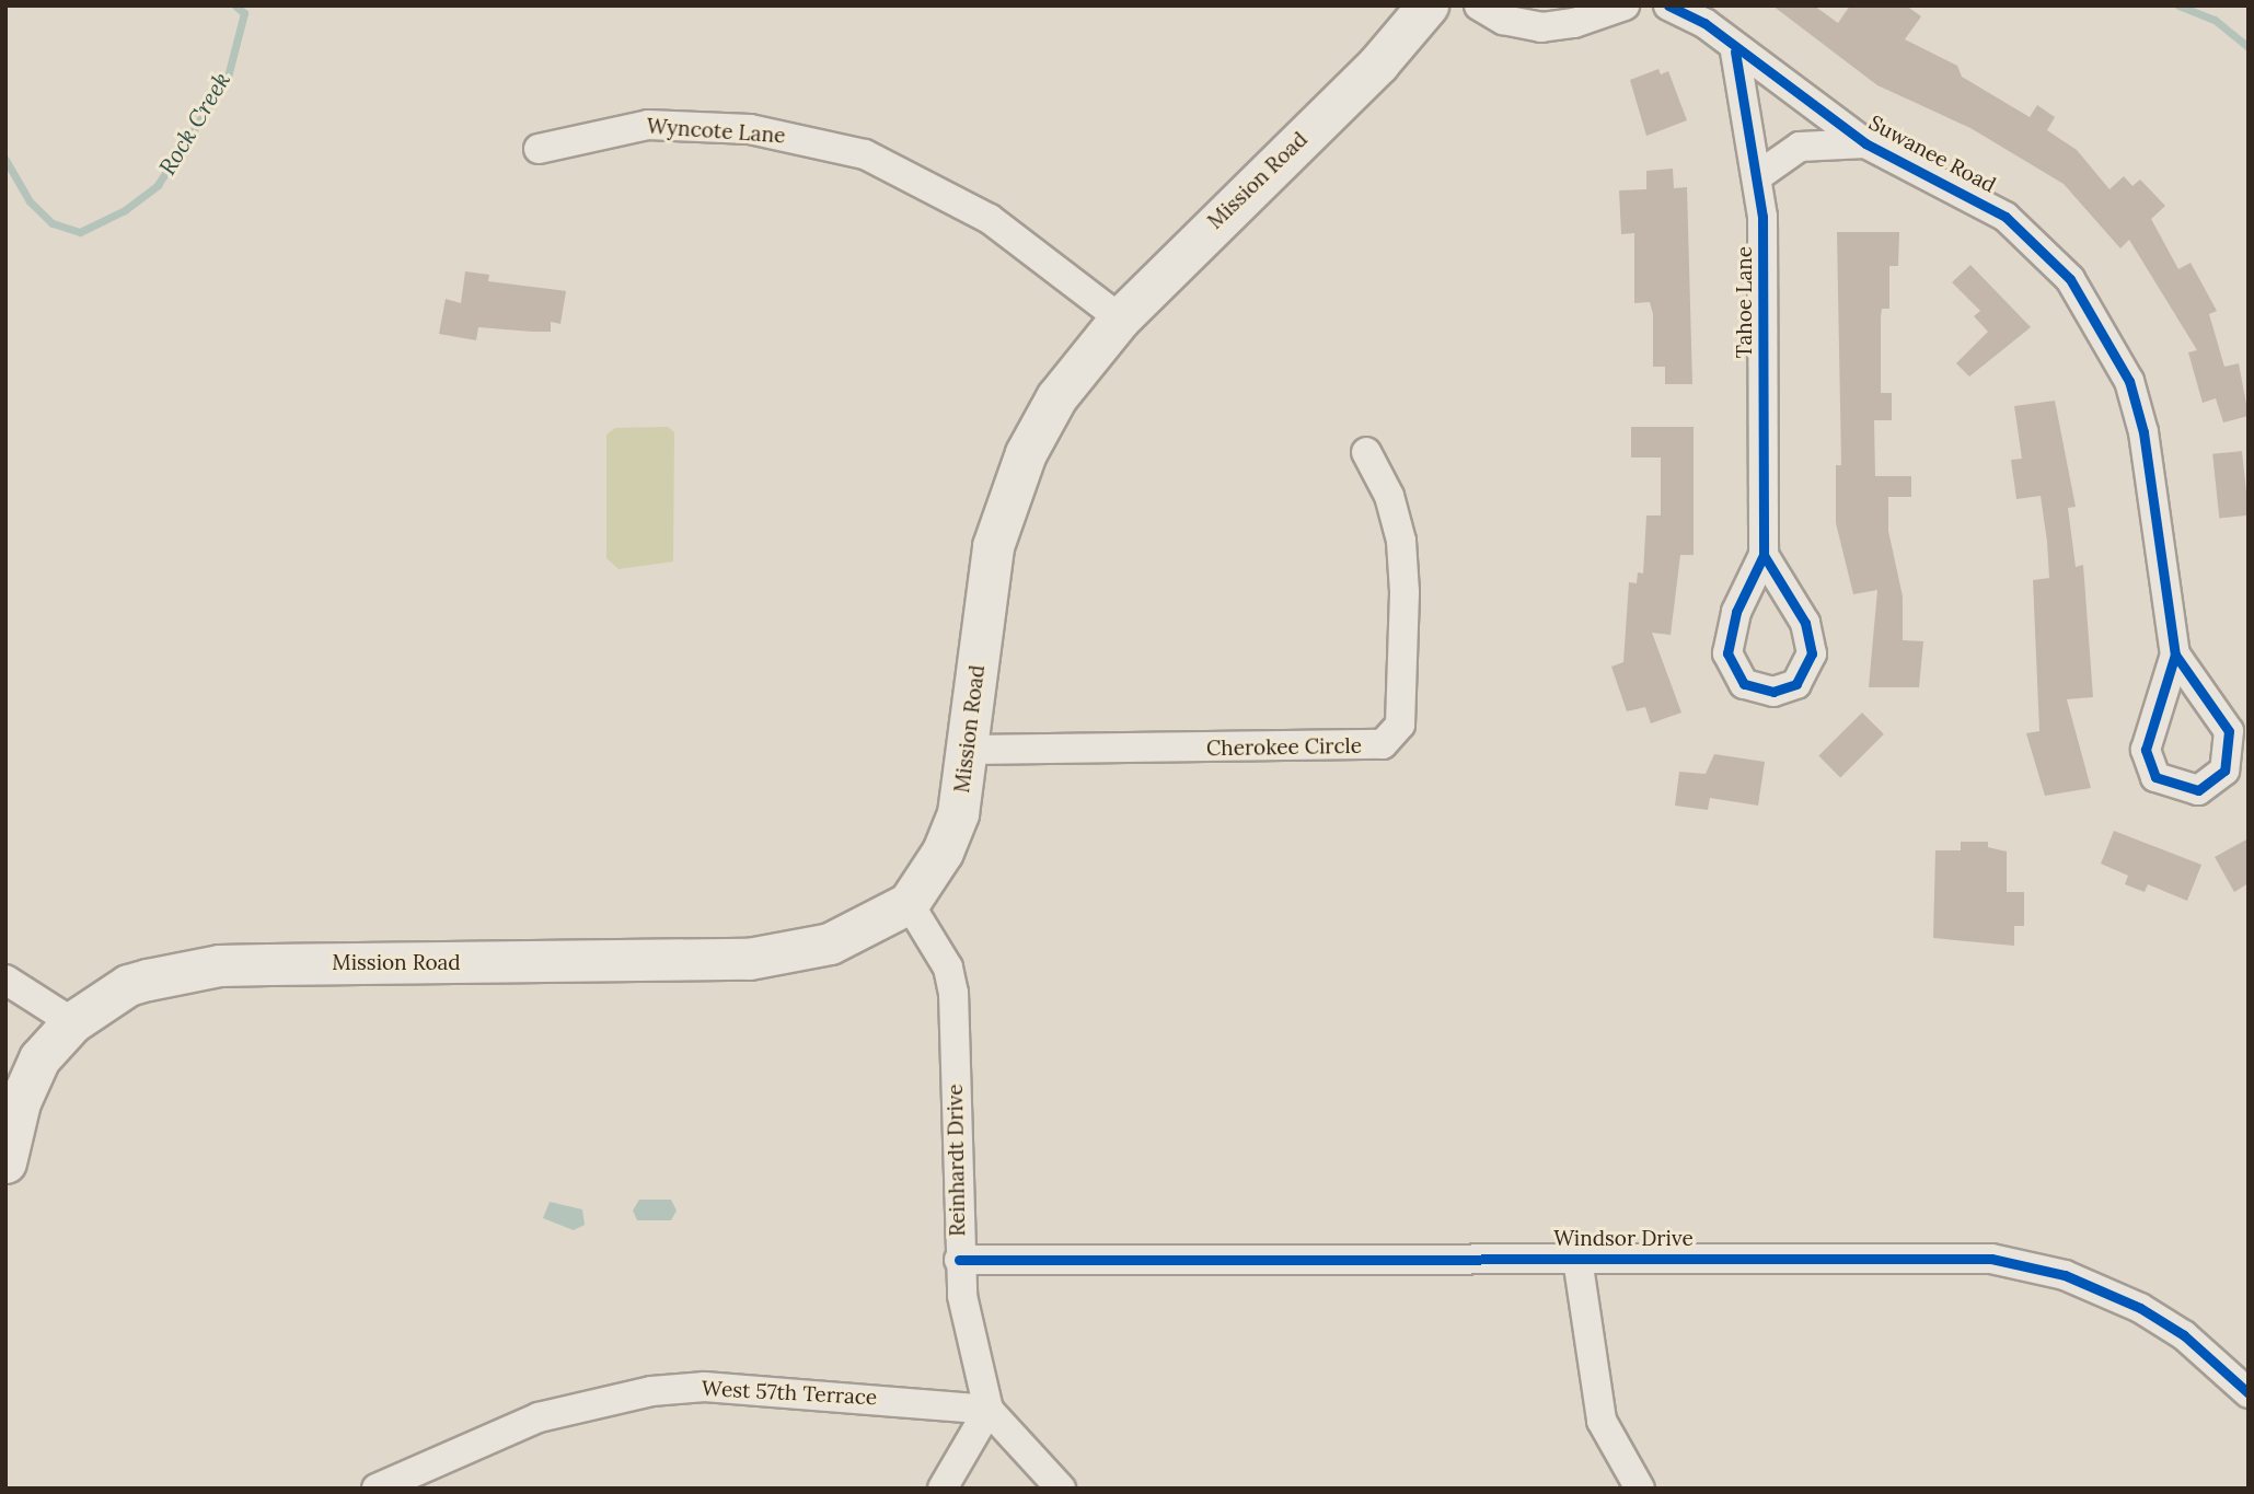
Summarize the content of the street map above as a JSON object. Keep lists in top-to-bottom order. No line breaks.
{"streets":{"main road":["Mission Road"],"street":["Wyncote Lane","Suwanee Road","Tahoe Lane","Cherokee Circle","Reinhardt Drive","Windsor Drive","West 57th Terrace"]},"crossings":[["Wyncote Lane","Mission Road"],["Suwanee Road","Tahoe Lane"],["Mission Road","Cherokee Circle"],["Mission Road","Reinhardt Drive"],["Reinhardt Drive","Windsor Drive"],["Reinhardt Drive","West 57th Terrace"]],"water":["Rock Creek"]}
